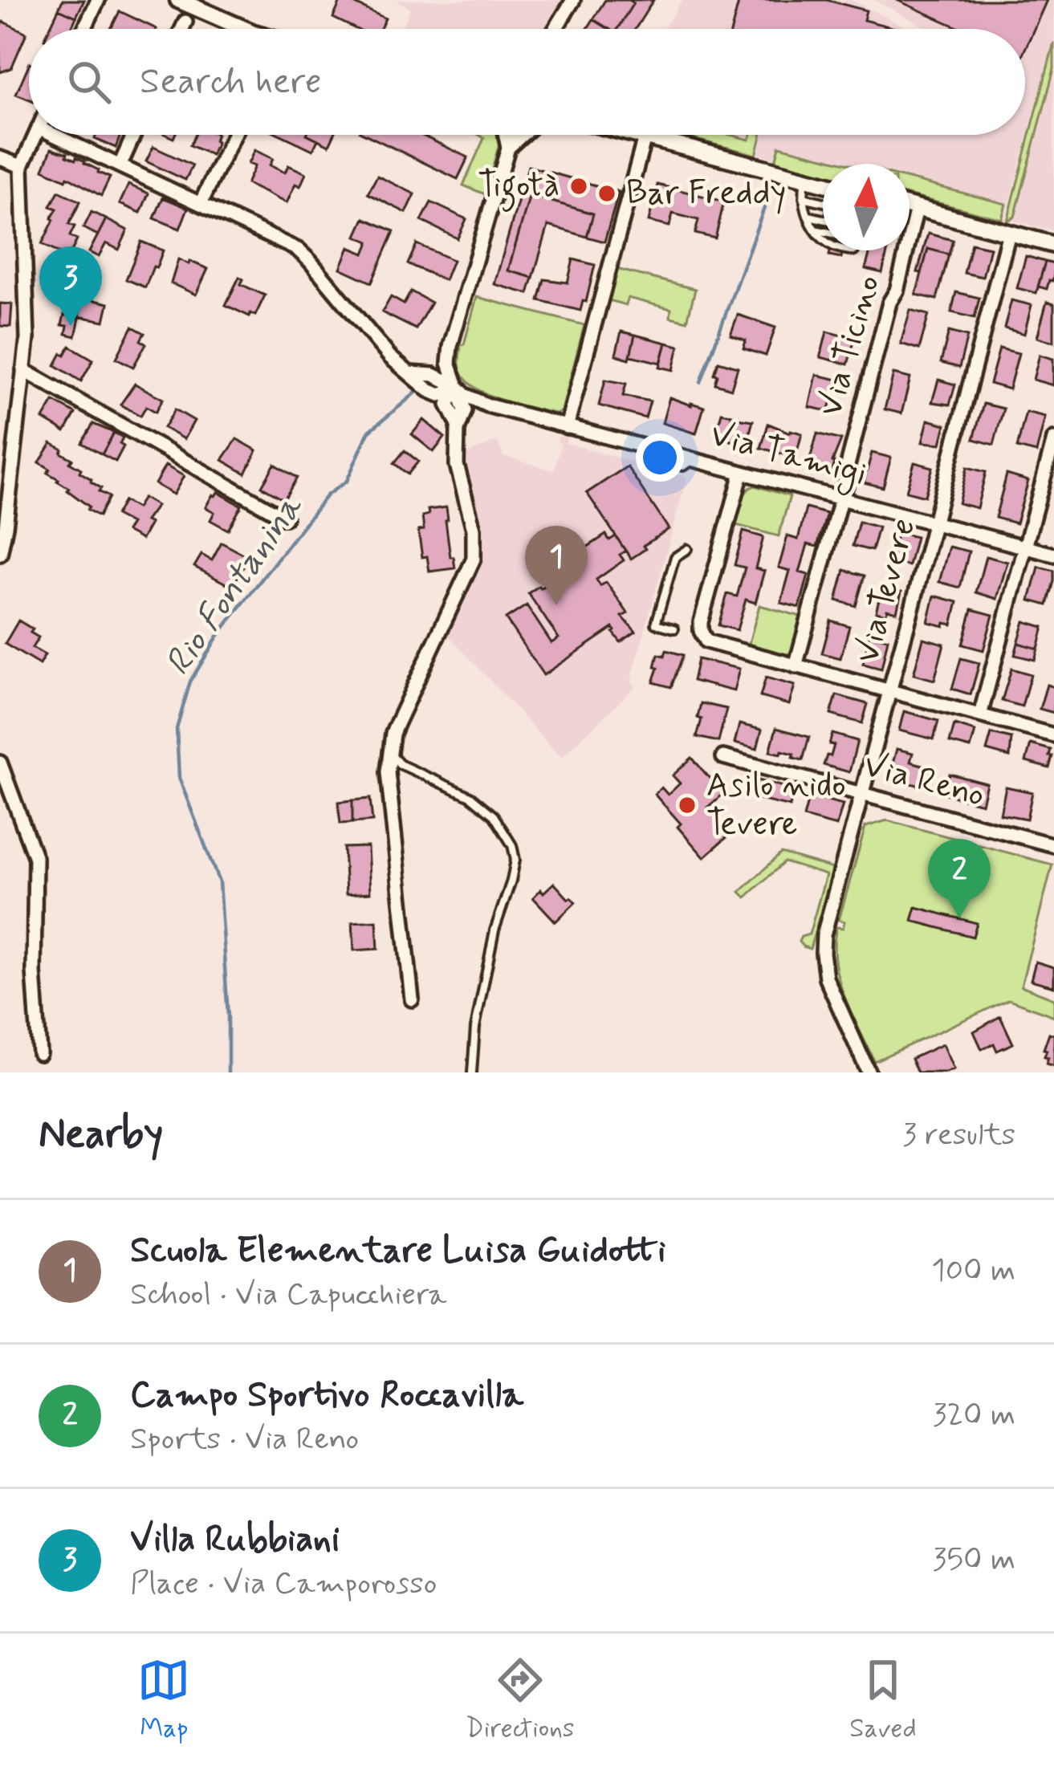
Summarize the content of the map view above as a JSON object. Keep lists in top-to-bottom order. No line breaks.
{"streets":{"street":["Via Ticino","Via Tamigi","Via Tevere","Via Reno"]},"crossings":[["Via Ticino","Via Tamigi"],["Via Tamigi","Via Tevere"],["Via Tevere","Via Reno"]],"water":["Rio Fontanina"],"places":["Tigotà","Bar Freddy","Asilo nido Tevere"],"north":"top","page":{"search":"Search here","pins":["3","1","2"],"heading":["Nearby","3 results"],"list":[{"mark":"1","name":"Scuola Elementare Luisa Guidotti","note":"School · Via Capucchiera","value":"100 m"},{"mark":"2","name":"Campo Sportivo Roccavilla","note":"Sports · Via Reno","value":"320 m"},{"mark":"3","name":"Villa Rubbiani","note":"Place · Via Camporosso","value":"350 m"}],"nav":["Map","Directions","Saved"]}}
